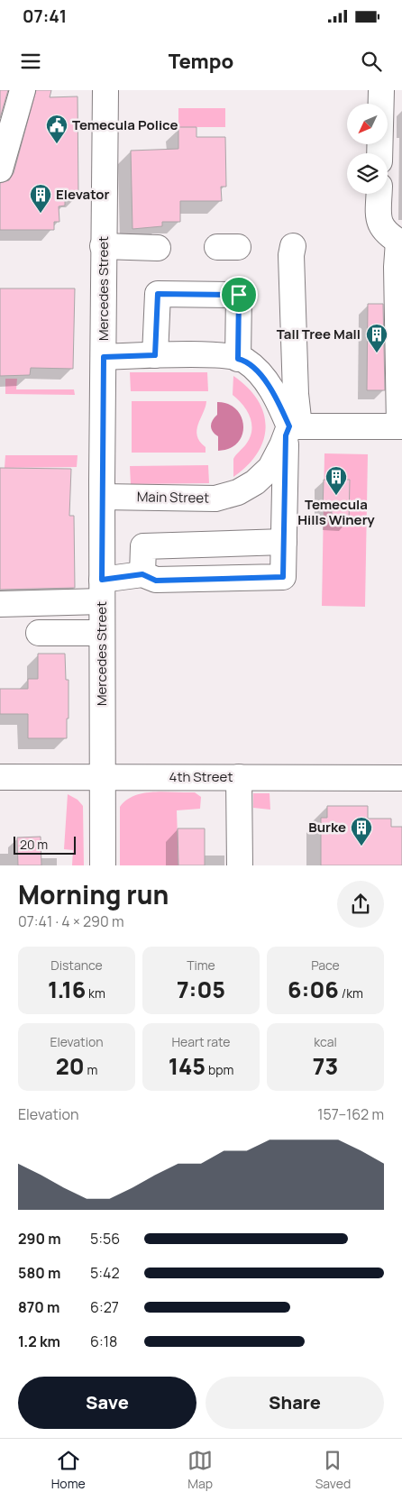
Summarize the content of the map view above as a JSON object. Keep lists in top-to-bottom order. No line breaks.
{"streets":{"street":["Mercedes Street","Main Street","4th Street"]},"crossings":[["Mercedes Street","Main Street"],["Mercedes Street","4th Street"]],"places":{"public building":["Temecula Police"],"building":["Elevator","Tall Tree Mall","Temecula Hills Winery","Burke"]},"scale_bar":"20 m","north":"bottom left","page":{"status":"07:41","header":"Tempo","scale":"20 m","heading":["Morning run","07:41 · 4 × 290 m"],"stats":[["Distance","1.16 km"],["Time","7:05"],["Pace","6:06 /km"],["Elevation","20 m"],["Heart rate","145 bpm"],["kcal","73"]],"chart":["Elevation","157–162 m"],"list":[{"name":"290 m","note":"5:56"},{"name":"580 m","note":"5:42"},{"name":"870 m","note":"6:27"},{"name":"1.2 km","note":"6:18"}],"buttons":["Save","Share"],"tabs":["Home","Map","Saved"]}}
